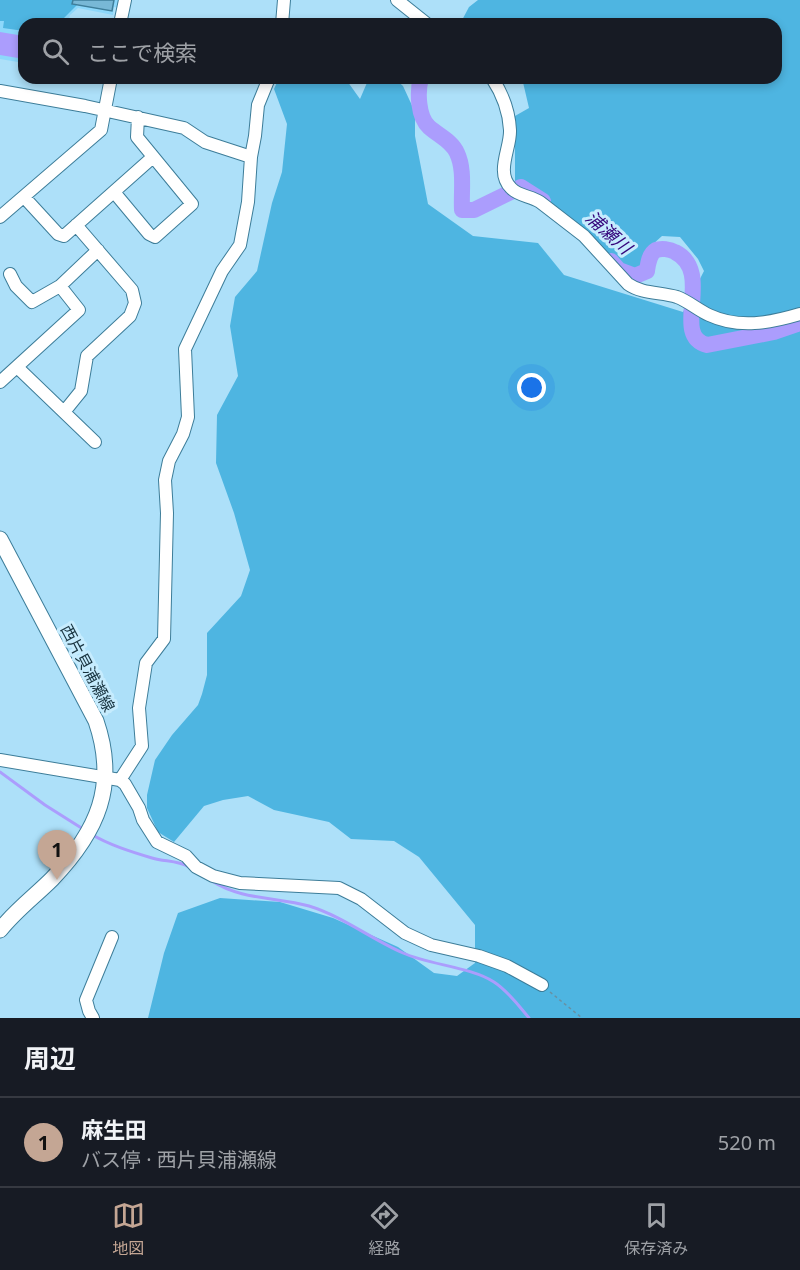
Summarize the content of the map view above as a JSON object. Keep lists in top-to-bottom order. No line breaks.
{"streets":{"main road":["西片貝浦瀬線"]},"water":["浦瀬川"],"page":{"search":"ここで検索","pins":"1","heading":"周辺","list":[{"mark":"1","name":"麻生田","note":"バス停 · 西片貝浦瀬線","value":"520 m"}],"nav":["地図","経路","保存済み"]}}
